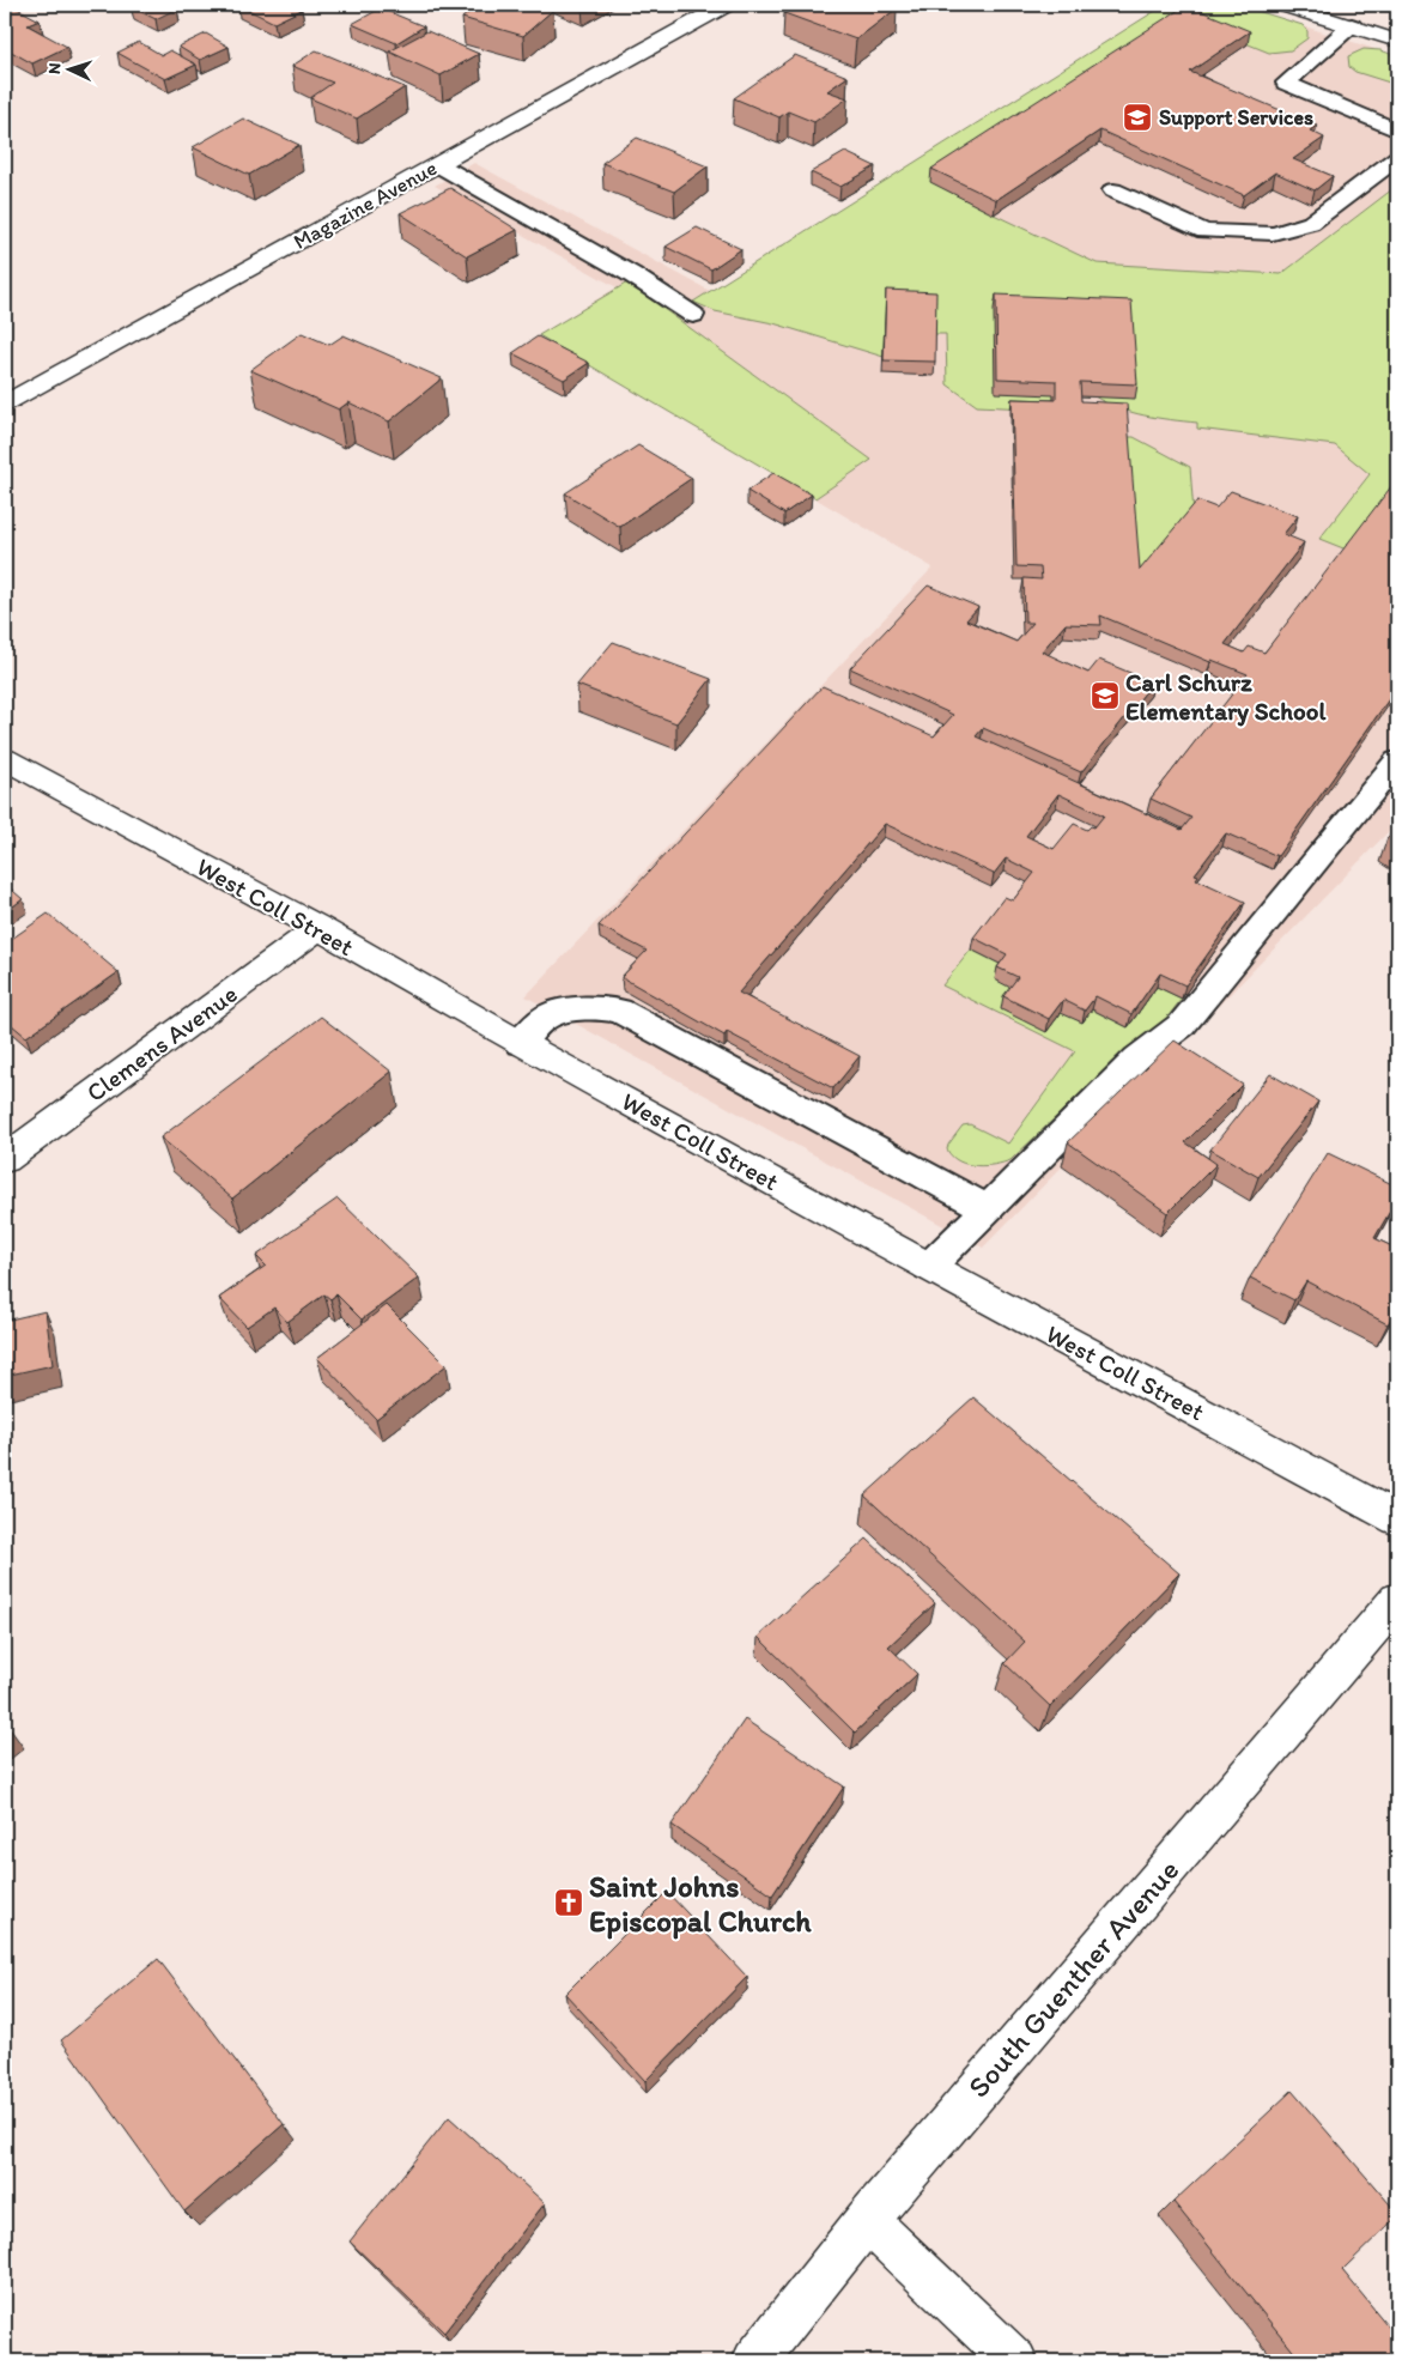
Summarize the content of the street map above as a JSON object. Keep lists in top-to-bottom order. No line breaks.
{"streets":{"street":["Magazine Avenue","West Coll Street","Clemens Avenue","South Guenther Avenue"]},"crossings":[["West Coll Street","Clemens Avenue"]],"places":{"school or university":["Support Services","Carl Schurz Elementary School"],"church":["Saint Johns Episcopal Church"]},"north":"left"}
